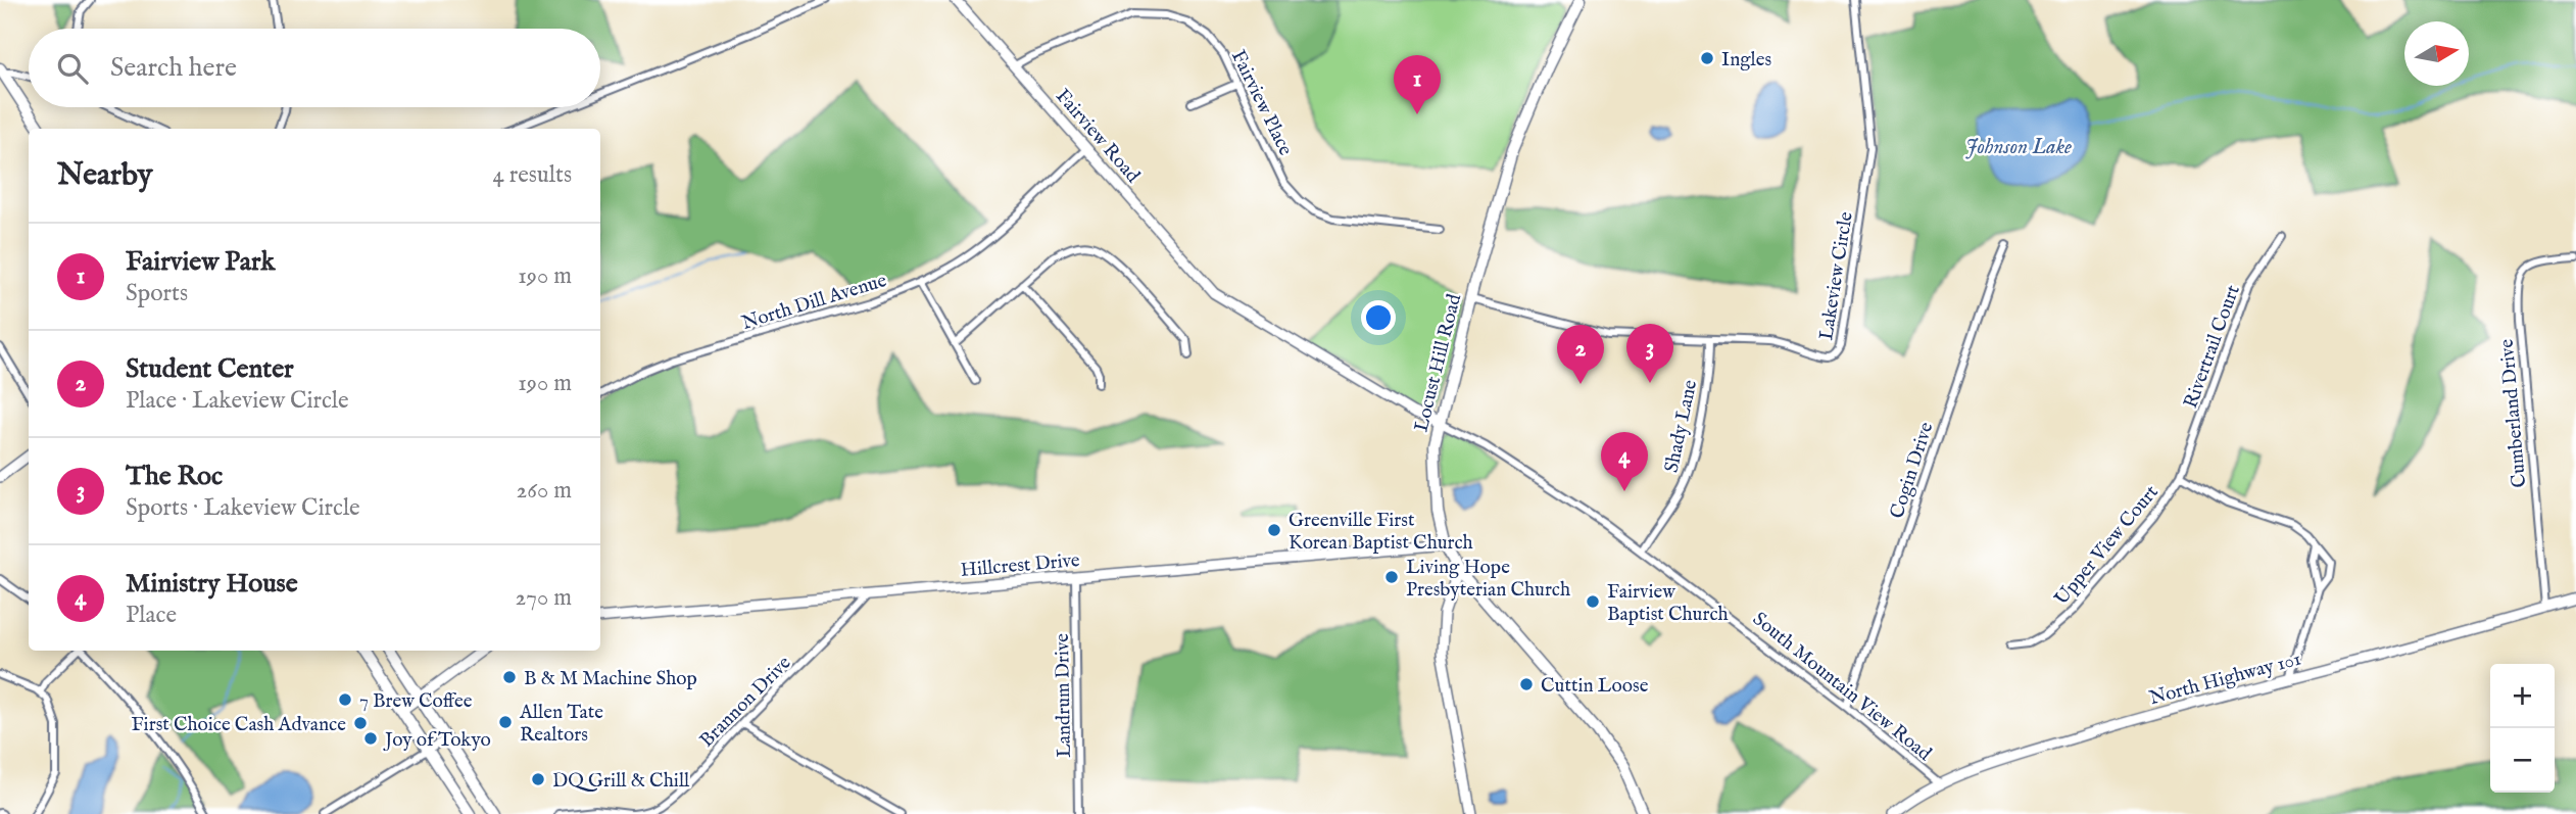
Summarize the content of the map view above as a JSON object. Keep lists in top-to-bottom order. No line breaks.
{"streets":{"main road":["Locust Hill Road"],"street":["Fairview Place","Fairview Road","Lakeview Circle","North Dill Avenue","Rivertrail Court","Cumberland Drive","Shady Lane","Cogin Drive","Upper View Court","Hillcrest Drive","North Highway 101","South Mountain View Road","Landrum Drive","Brannon Drive"]},"crossings":[["Fairview Place","Fairview Road"],["Fairview Road","North Dill Avenue"],["Fairview Road","Locust Hill Road"],["Fairview Road","South Mountain View Road"],["Lakeview Circle","Locust Hill Road"],["Lakeview Circle","Shady Lane"],["Rivertrail Court","Upper View Court"],["Locust Hill Road","Hillcrest Drive"],["Locust Hill Road","South Mountain View Road"],["Cumberland Drive","North Highway 101"],["Shady Lane","South Mountain View Road"],["Cogin Drive","South Mountain View Road"],["Hillcrest Drive","Landrum Drive"],["Hillcrest Drive","Brannon Drive"],["North Highway 101","South Mountain View Road"]],"water":["Johnson Lake"],"places":["Ingles","Greenville First Korean Baptist Church","Living Hope Presbyterian Church","Fairview Baptist Church","B & M Machine Shop","Cuttin Loose","7 Brew Coffee","Allen Tate Realtors","First Choice Cash Advance","Joy of Tokyo","DQ Grill & Chill"],"north":"right","page":{"search":"Search here","pins":["1","3","2","4"],"heading":["Nearby","4 results"],"list":[{"mark":"1","name":"Fairview Park","note":"Sports","value":"190 m"},{"mark":"2","name":"Student Center","note":"Place · Lakeview Circle","value":"190 m"},{"mark":"3","name":"The Roc","note":"Sports · Lakeview Circle","value":"260 m"},{"mark":"4","name":"Ministry House","note":"Place","value":"270 m"}],"map_buttons":["+","−"]}}
